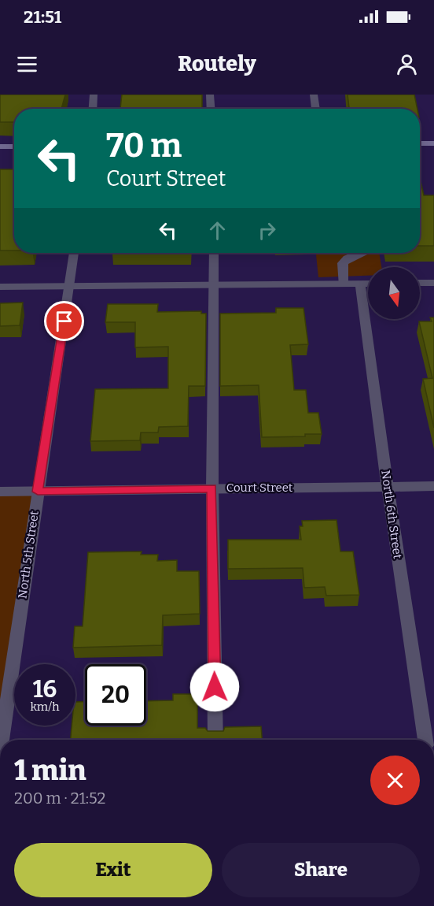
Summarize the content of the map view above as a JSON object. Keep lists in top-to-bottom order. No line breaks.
{"streets":{"street":["Court Street","North 6th Street","North 5th Street"]},"crossings":[["Court Street","North 6th Street"],["Court Street","North 5th Street"]],"north":"bottom","page":{"status":"21:51","header":"Routely","turn":["70 m","Court Street"],"speed":"16 km/h","limit":"20","heading":["1 min","200 m · 21:52"],"buttons":["Exit","Share"]}}
